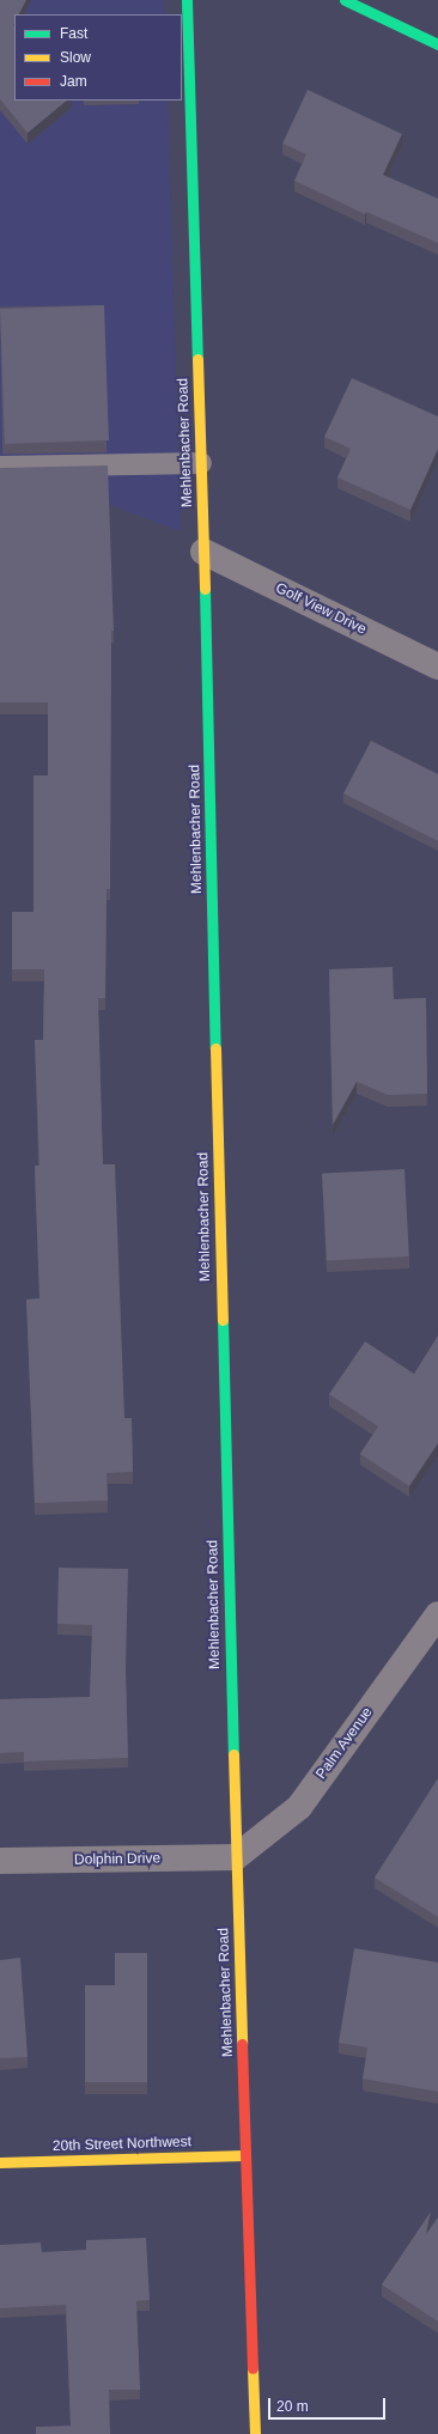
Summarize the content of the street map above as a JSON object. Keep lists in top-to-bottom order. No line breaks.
{"streets":{"street":["Mehlenbacher Road","Golf View Drive","Palm Avenue","Dolphin Drive","20th Street Northwest"]},"crossings":[["Mehlenbacher Road","Golf View Drive"],["Mehlenbacher Road","Palm Avenue"],["Mehlenbacher Road","Dolphin Drive"],["Mehlenbacher Road","20th Street Northwest"],["Palm Avenue","Dolphin Drive"]],"legend":["Fast","Slow","Jam"],"scale_bar":"20 m"}
